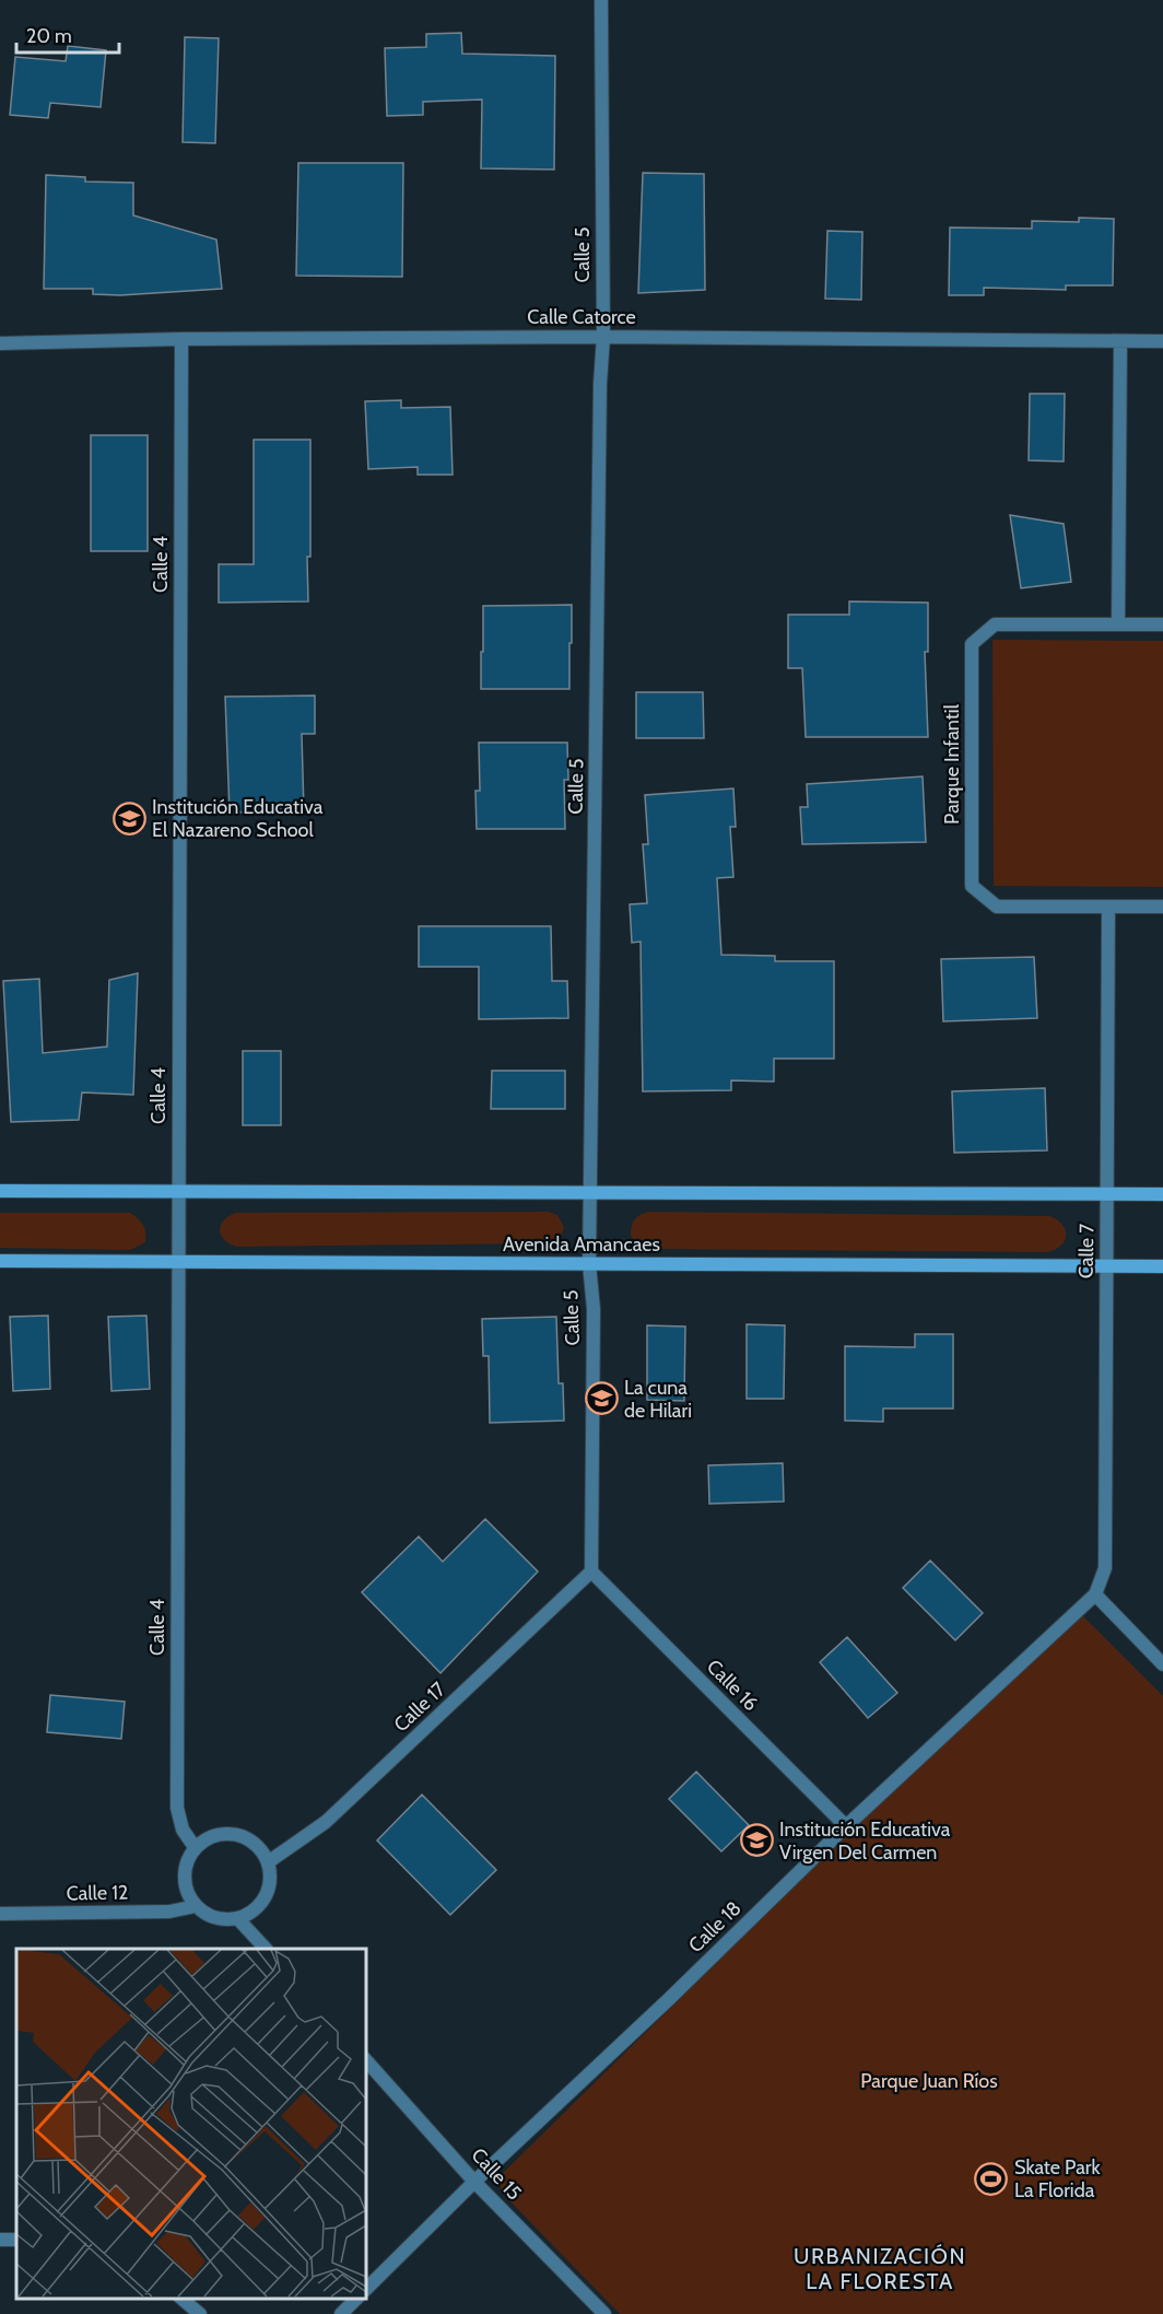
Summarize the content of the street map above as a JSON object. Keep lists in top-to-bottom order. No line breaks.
{"streets":{"street":["Calle 5","Calle Catorce","Calle 4","Parque Infantil","Avenida Amancaes","Calle 7","Calle 16","Calle 17","Calle 12","Calle 18","Calle 15"]},"crossings":[["Calle 5","Calle Catorce"],["Calle 5","Avenida Amancaes"],["Calle 5","Calle 16"],["Calle 5","Calle 17"],["Calle Catorce","Calle 4"],["Calle 4","Avenida Amancaes"],["Calle 4","Calle 17"],["Calle 4","Calle 12"],["Parque Infantil","Calle 7"],["Avenida Amancaes","Calle 7"],["Calle 7","Calle 18"],["Calle 16","Calle 17"],["Calle 16","Calle 18"],["Calle 17","Calle 12"],["Calle 18","Calle 15"]],"districts":["URBANIZACIÓN LA FLORESTA"],"parks":["Parque Juan Ríos"],"places":{"school or university":["Institución Educativa El Nazareno School","La cuna de Hilari","Institución Educativa Virgen Del Carmen"],"sports":["Skate Park La Florida"]},"scale_bar":"20 m"}
